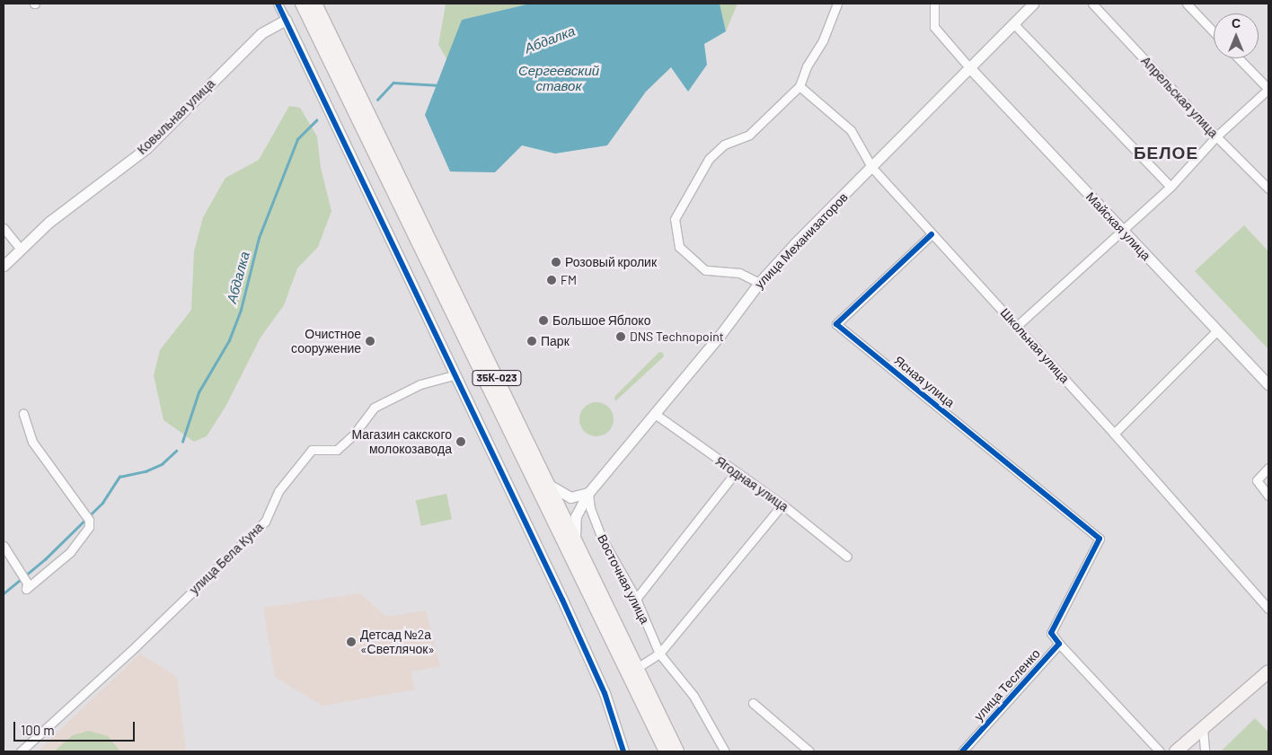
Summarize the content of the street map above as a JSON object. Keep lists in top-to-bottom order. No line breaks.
{"streets":{"main road":["35К-023"],"street":["Апрельская улица","Ковыльная улица","Майская улица","улица Механизаторов","Школьная улица","Ясная улица","Ягодная улица","улица Бела Куна","Восточная улица","улица Тесленко"]},"crossings":[["Майская улица","улица Механизаторов"],["улица Механизаторов","Школьная улица"],["улица Механизаторов","35К-023"],["улица Механизаторов","Ягодная улица"],["улица Механизаторов","Восточная улица"],["Школьная улица","Ясная улица"],["Ясная улица","улица Тесленко"]],"districts":["БЕЛОЕ"],"water":["Абдалка","Сергеевский ставок"],"places":["Розовый кролик","FM","Большое Яблоко","DNS Technopoint","Очистное сооружение","Парк","Магазин сакского молокозавода","Детсад №2а «Светлячок»"],"scale_bar":"100 m","north":"top"}
